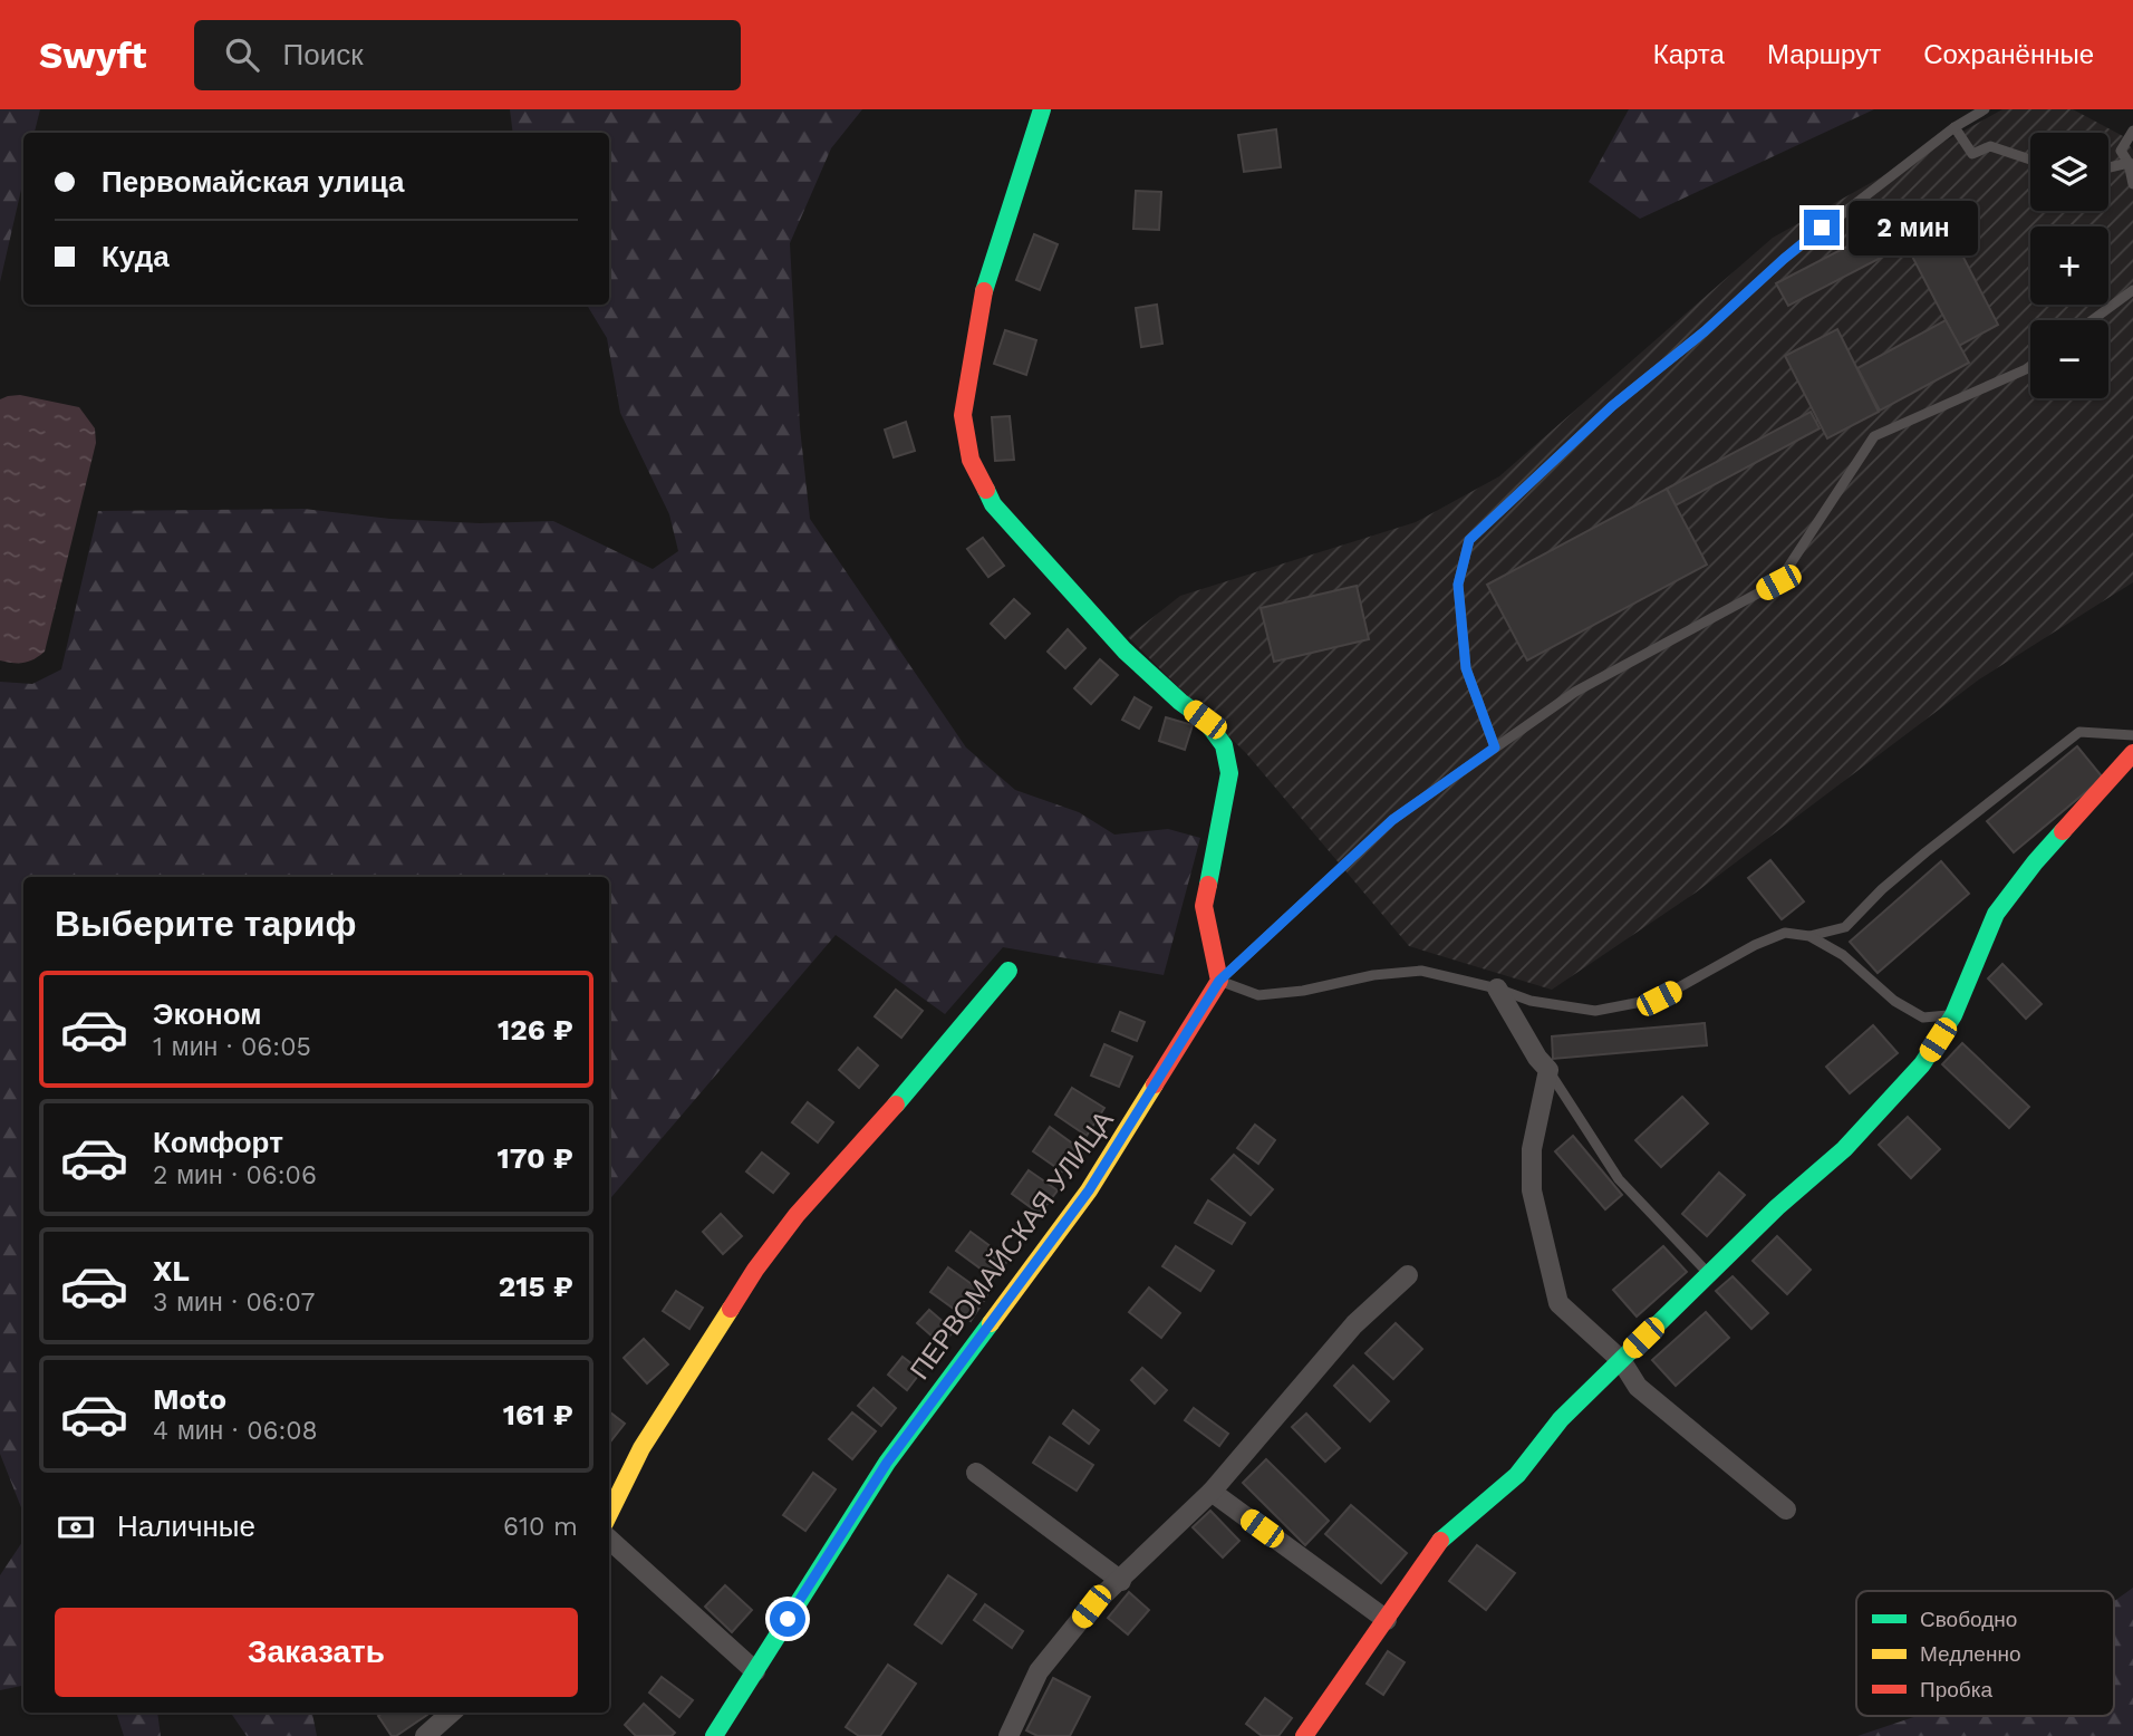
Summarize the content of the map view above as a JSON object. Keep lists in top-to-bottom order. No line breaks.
{"streets":{"street":["ПЕРВОМАЙСКАЯ УЛИЦА"]},"legend":["Свободно","Медленно","Пробка"],"page":{"header":"Swyft","search":"Поиск","nav":["Карта","Маршрут","Сохранённые"],"map_buttons":["+","−"],"banner":["Первомайская улица","Куда"],"bubble":"2 мин","heading":"Выберите тариф","list":[{"name":"Эконом","note":"1 мин · 06:05","value":"126 ₽"},{"name":"Комфорт","note":"2 мин · 06:06","value":"170 ₽"},{"name":"XL","note":"3 мин · 06:07","value":"215 ₽"},{"name":"Moto","note":"4 мин · 06:08","value":"161 ₽"}],"pay":["Наличные","610 m"],"buttons":"Заказать"}}
